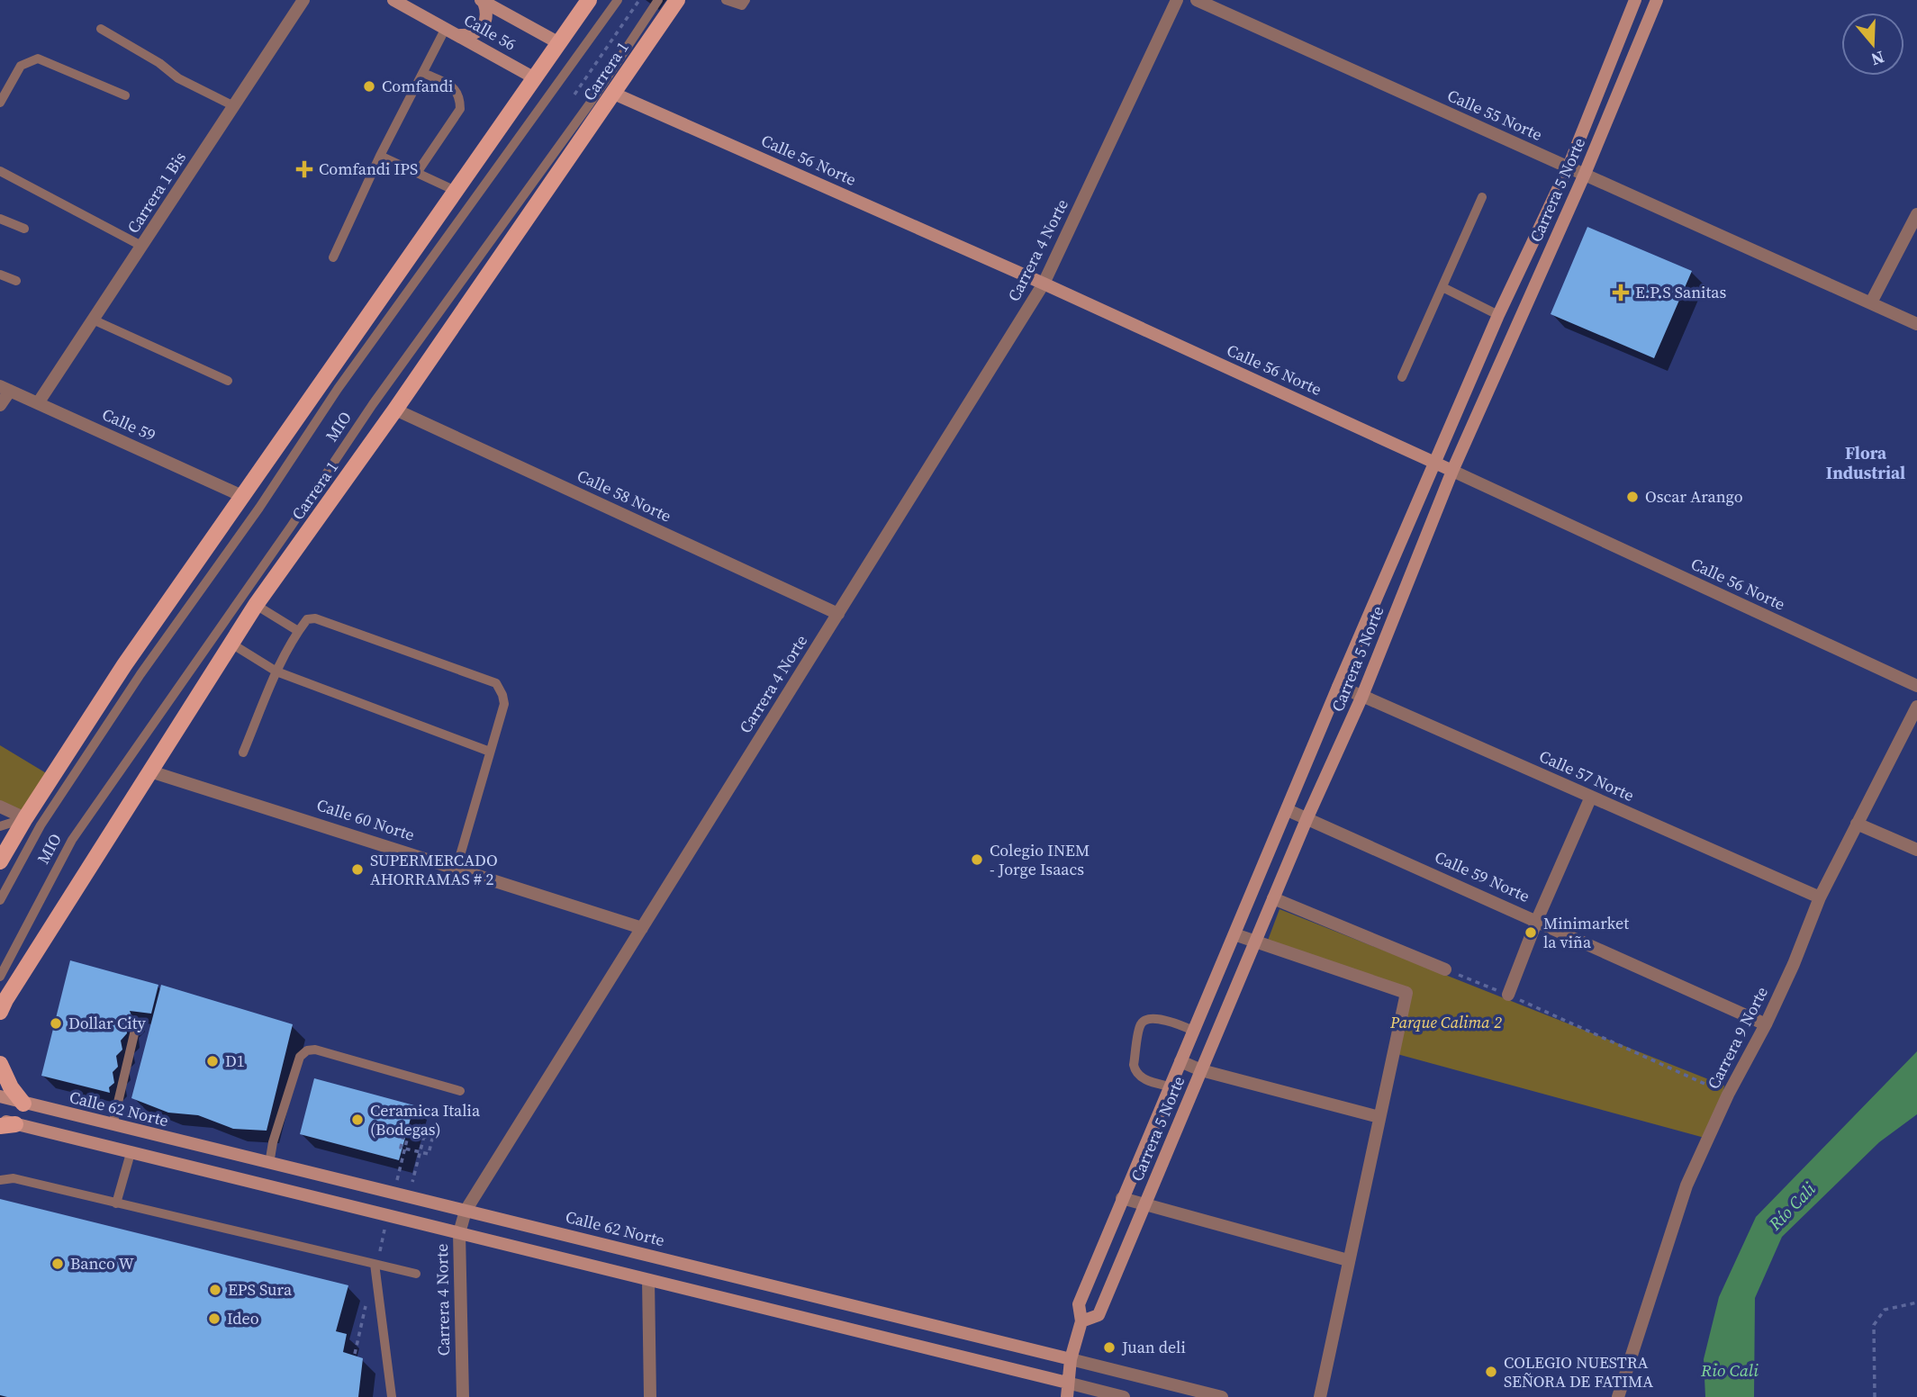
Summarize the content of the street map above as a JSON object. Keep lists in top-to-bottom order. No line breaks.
{"streets":{"main road":["Carrera 1"],"street":["Calle 56","Calle 55 Norte","Calle 56 Norte","Carrera 5 Norte","Carrera 1 Bis","Carrera 4 Norte","Calle 59","Calle 58 Norte","Calle 57 Norte","Calle 60 Norte","Calle 59 Norte","Carrera 9 Norte","Calle 62 Norte"],"lane":["MIO"]},"crossings":[["Carrera 1","Calle 56 Norte"],["Carrera 1","Calle 58 Norte"],["Carrera 1","Calle 60 Norte"],["Calle 55 Norte","Carrera 5 Norte"],["Calle 56 Norte","Carrera 5 Norte"],["Calle 56 Norte","Carrera 4 Norte"],["Carrera 5 Norte","Calle 57 Norte"],["Carrera 5 Norte","Calle 59 Norte"],["Carrera 5 Norte","Calle 62 Norte"],["Carrera 1 Bis","Calle 59"],["Carrera 4 Norte","Calle 58 Norte"],["Carrera 4 Norte","Calle 60 Norte"],["Carrera 4 Norte","Calle 62 Norte"],["Calle 57 Norte","Carrera 9 Norte"],["Calle 59 Norte","Carrera 9 Norte"]],"districts":["Flora Industrial"],"water":["Río Cali","Rio Cali"],"parks":["Parque Calima 2"],"places":{"other":["Comfandi","Oscar Arango","Colegio INEM - Jorge Isaacs","SUPERMERCADO AHORRAMAS # 2","Minimarket la viña","Dollar City","D1","Ceramica Italia (Bodegas)","Banco W","EPS Sura","Ideo","Juan deli","COLEGIO NUESTRA SEÑORA DE FATIMA"],"health":["Comfandi IPS","E.P.S Sanitas"]},"north":"bottom"}
